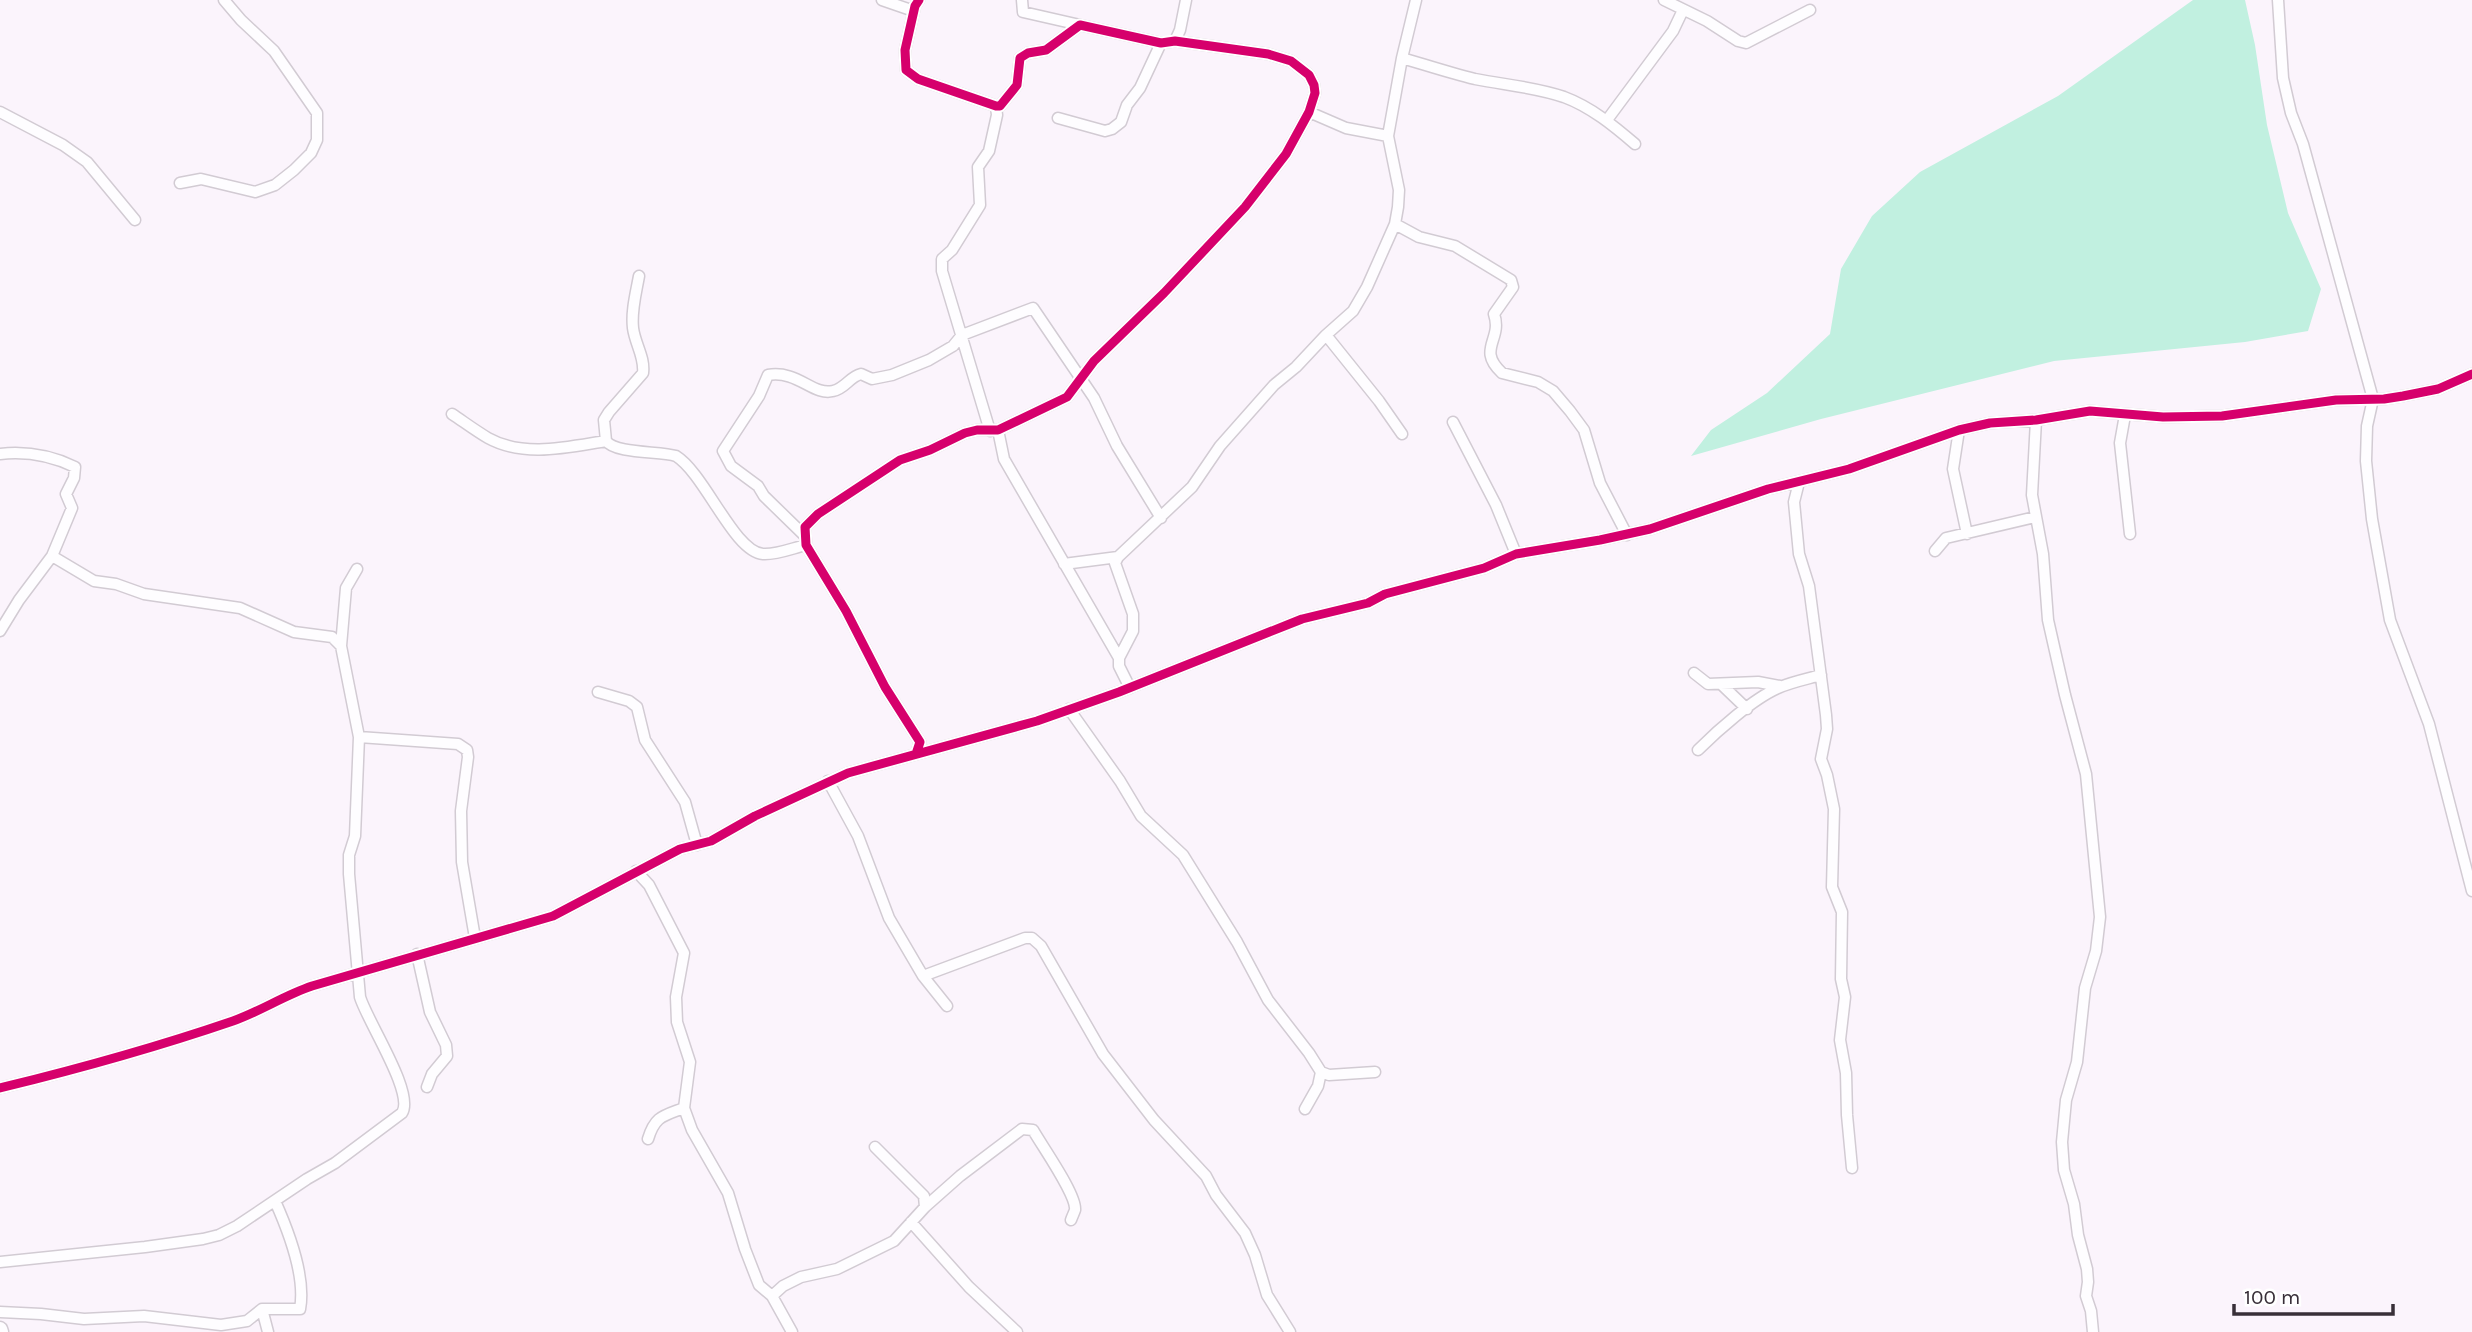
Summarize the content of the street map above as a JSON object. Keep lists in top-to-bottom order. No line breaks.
{"scale_bar":"100 m"}
